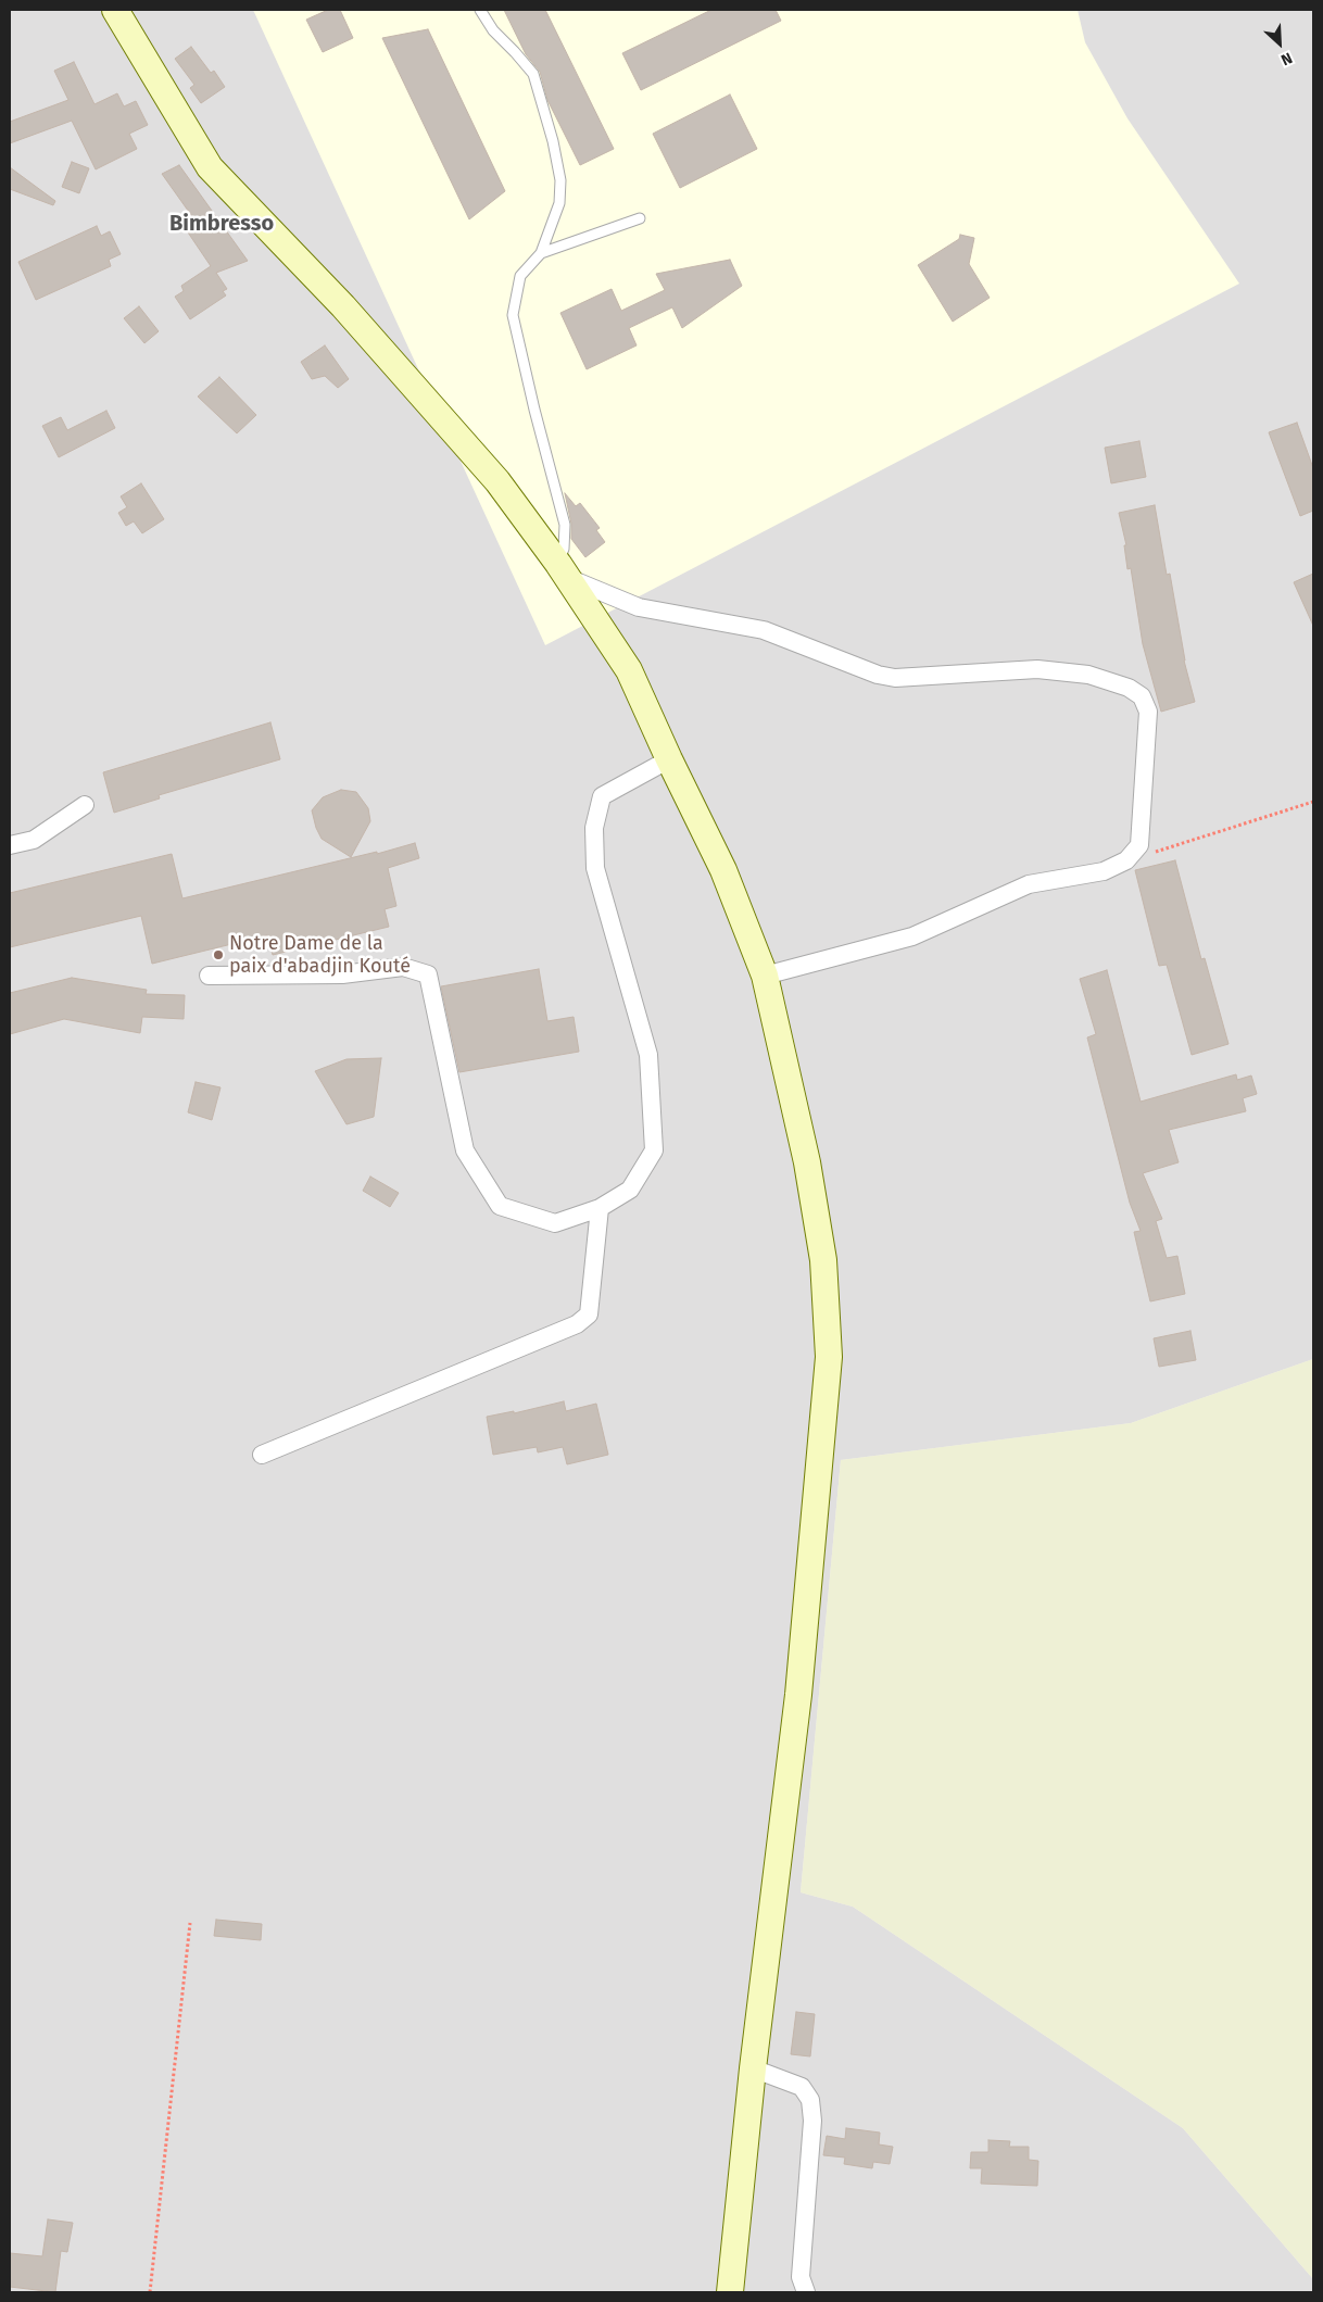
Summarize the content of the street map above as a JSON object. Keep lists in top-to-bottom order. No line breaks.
{"districts":["Bimbresso"],"places":["Notre Dame de la paix d'abadjin Kouté"],"north":"bottom right"}
